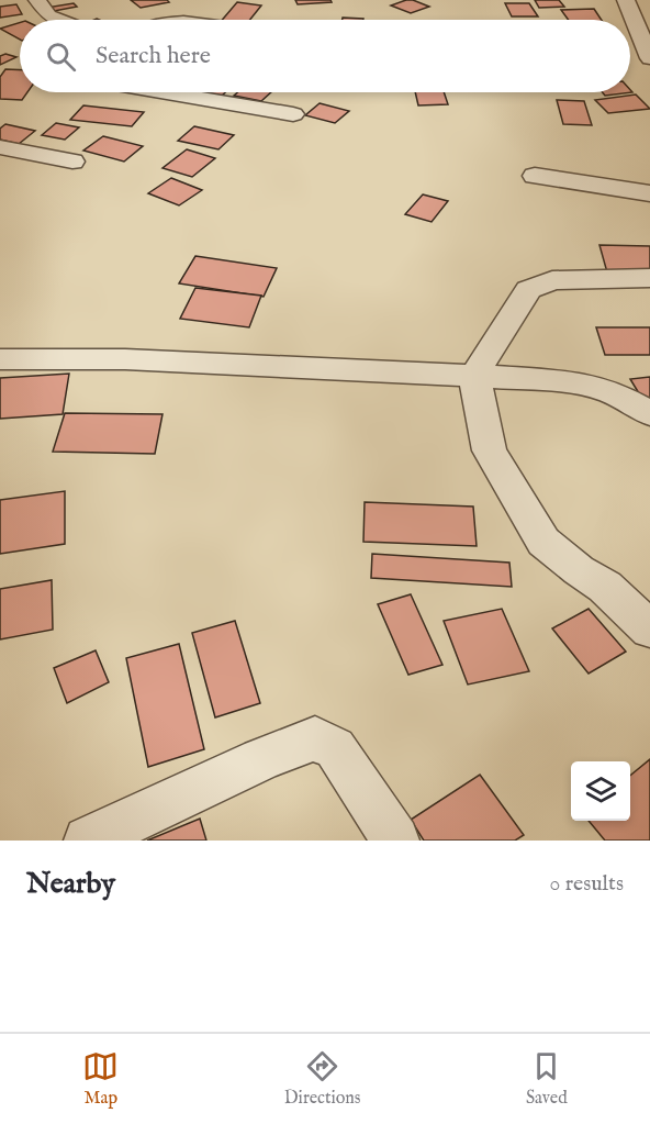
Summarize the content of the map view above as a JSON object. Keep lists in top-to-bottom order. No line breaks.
{"page":{"search":"Search here","heading":["Nearby","0 results"],"nav":["Map","Directions","Saved"]}}
